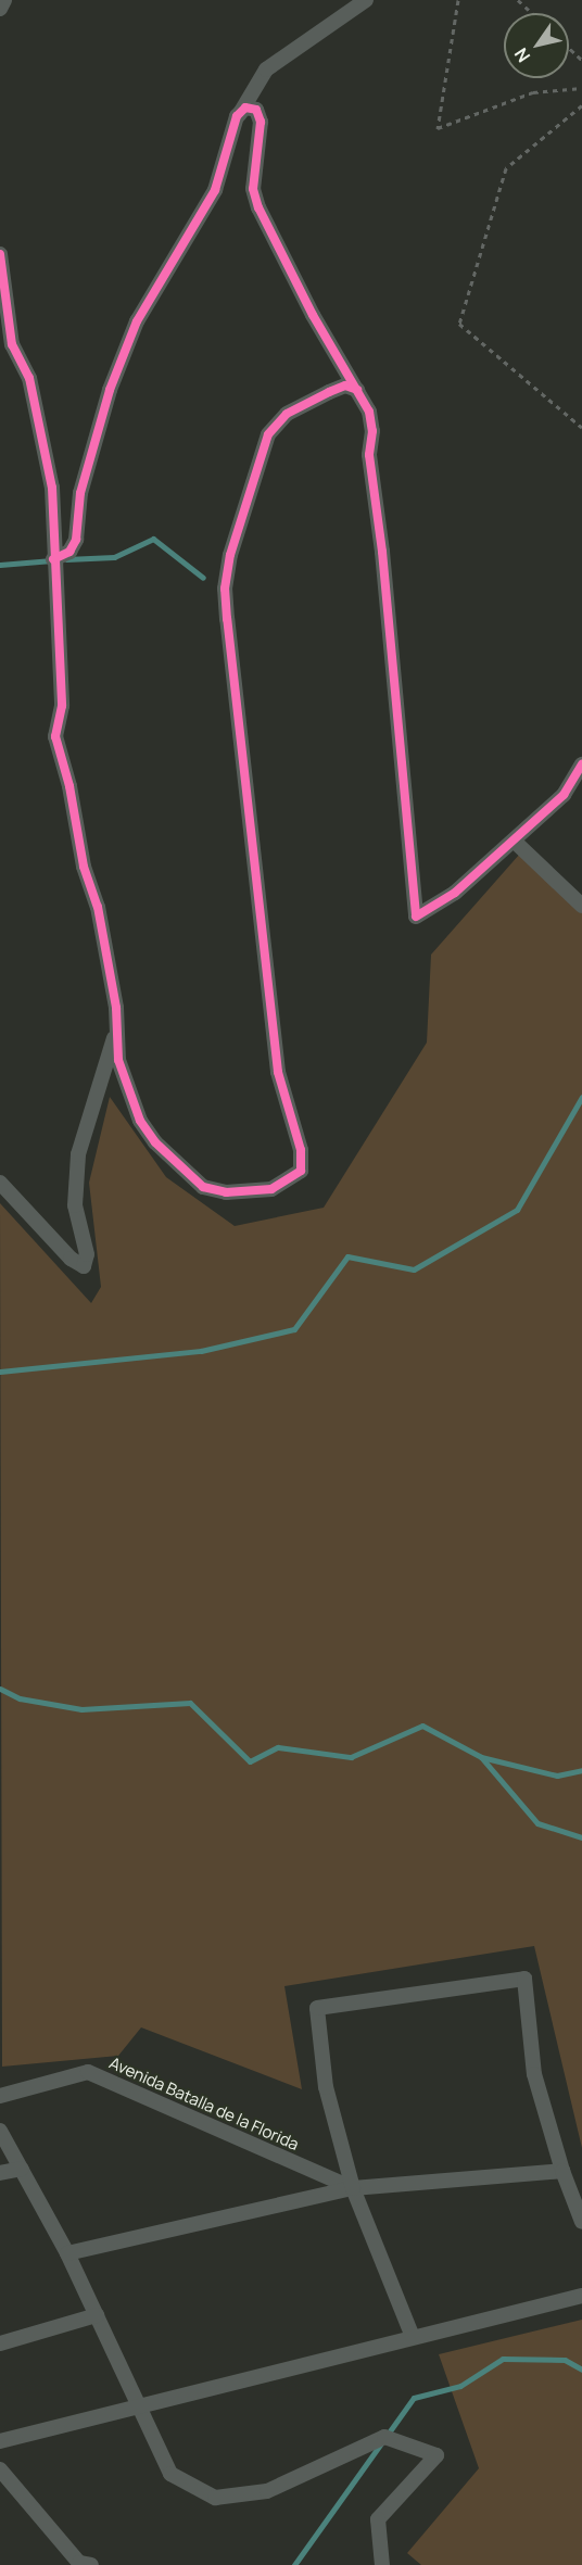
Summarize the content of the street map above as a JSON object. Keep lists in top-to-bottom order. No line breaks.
{"streets":{"street":["Avenida Batalla de la Florida"]},"north":"bottom left"}
